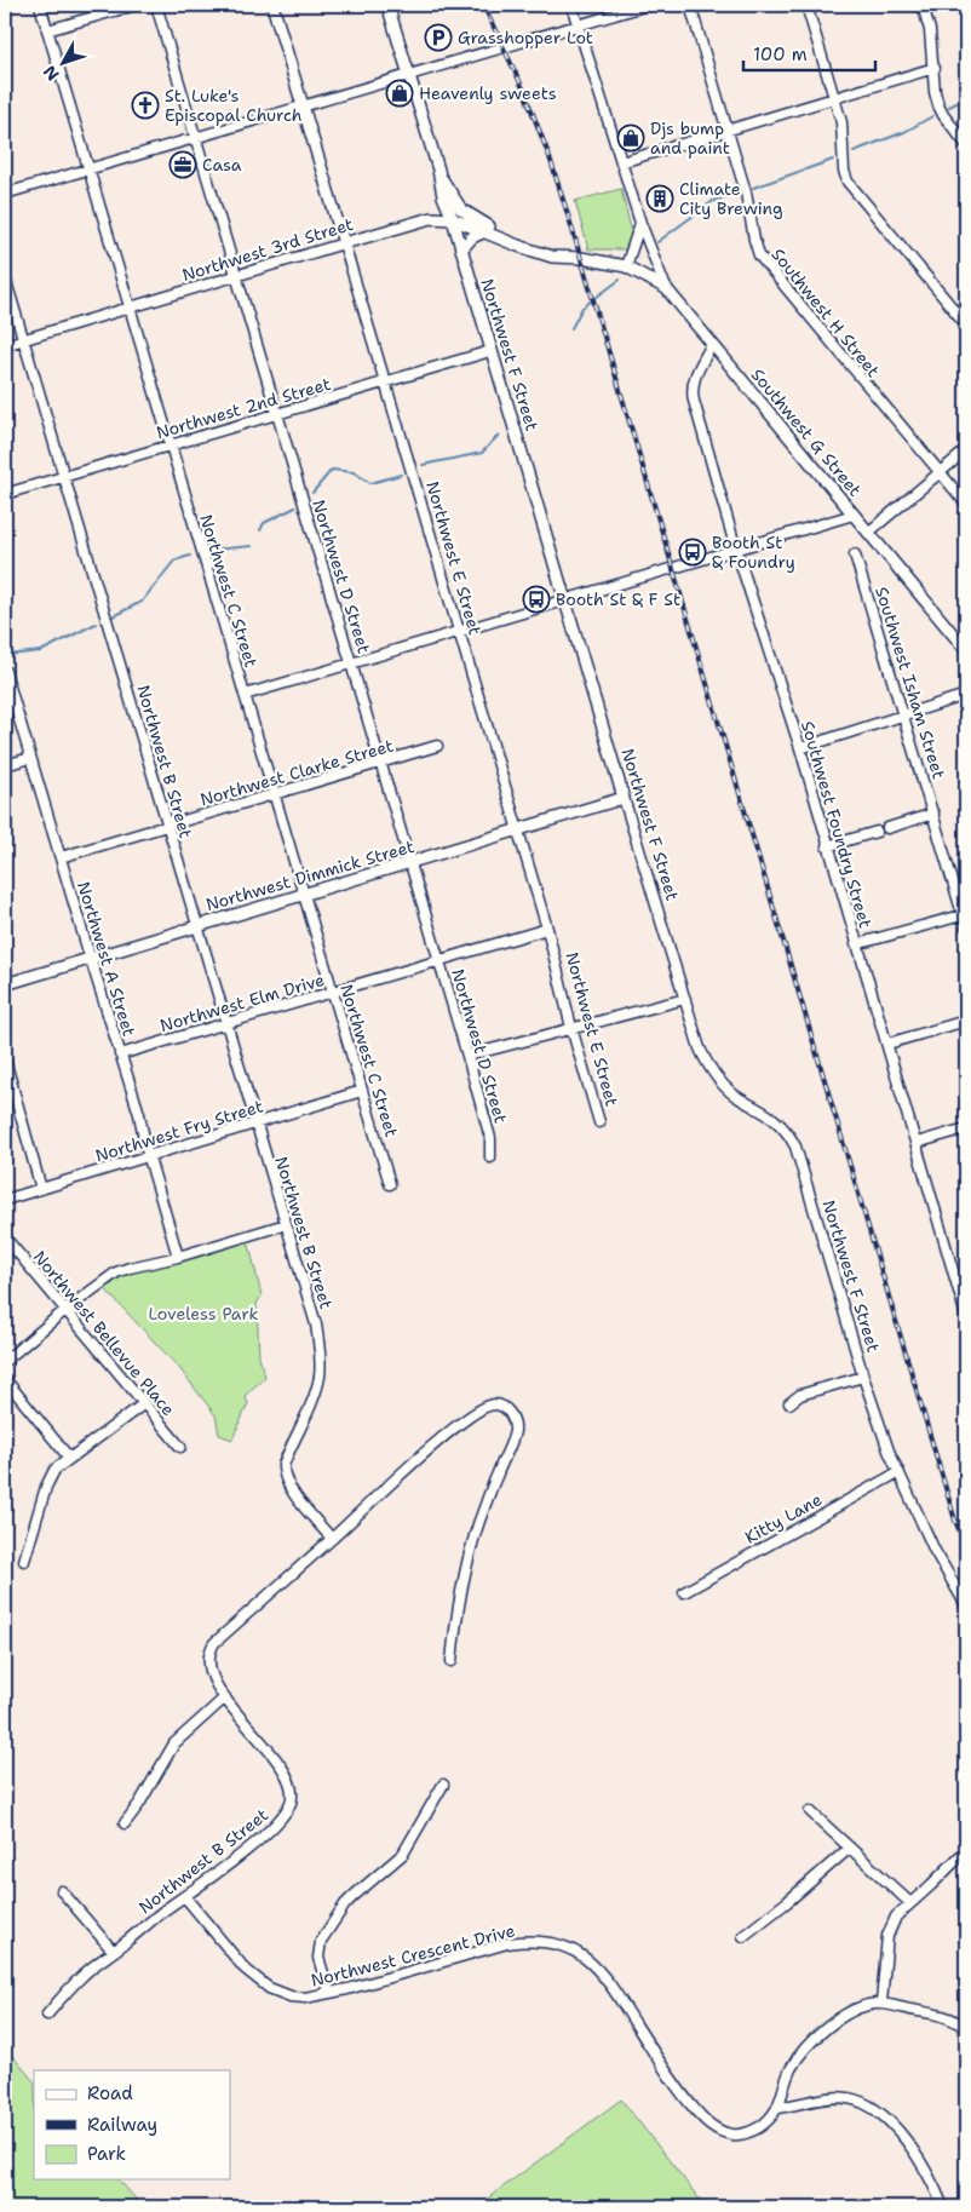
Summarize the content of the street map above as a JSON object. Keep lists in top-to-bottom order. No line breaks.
{"streets":{"main road":["Northwest 3rd Street","Northwest F Street","Southwest G Street","Northwest E Street","Northwest Dimmick Street"],"street":["Southwest H Street","Northwest 2nd Street","Northwest D Street","Northwest C Street","Southwest Isham Street","Northwest B Street","Northwest Clarke Street","Southwest Foundry Street","Northwest A Street","Northwest Elm Drive","Northwest Fry Street","Northwest Bellevue Place","Kitty Lane","Northwest Crescent Drive"]},"crossings":[["Northwest 3rd Street","Northwest F Street"],["Northwest 3rd Street","Southwest G Street"],["Northwest 3rd Street","Northwest E Street"],["Northwest 3rd Street","Northwest D Street"],["Northwest 3rd Street","Northwest C Street"],["Northwest 3rd Street","Northwest B Street"],["Northwest F Street","Northwest 2nd Street"],["Northwest F Street","Northwest Dimmick Street"],["Northwest F Street","Kitty Lane"],["Northwest 2nd Street","Northwest E Street"],["Northwest 2nd Street","Northwest D Street"],["Northwest 2nd Street","Northwest C Street"],["Northwest 2nd Street","Northwest B Street"],["Southwest G Street","Southwest Foundry Street"],["Northwest E Street","Northwest Dimmick Street"],["Northwest E Street","Northwest Elm Drive"],["Northwest D Street","Northwest Clarke Street"],["Northwest D Street","Northwest Dimmick Street"],["Northwest D Street","Northwest Elm Drive"],["Northwest C Street","Northwest Clarke Street"],["Northwest C Street","Northwest Dimmick Street"],["Northwest C Street","Northwest Elm Drive"],["Northwest C Street","Northwest Fry Street"],["Northwest B Street","Northwest Clarke Street"],["Northwest B Street","Northwest Dimmick Street"],["Northwest B Street","Northwest Elm Drive"],["Northwest B Street","Northwest Fry Street"],["Northwest B Street","Northwest Crescent Drive"],["Northwest Clarke Street","Northwest A Street"],["Northwest Dimmick Street","Northwest A Street"],["Northwest A Street","Northwest Elm Drive"],["Northwest A Street","Northwest Fry Street"]],"parks":["Loveless Park"],"places":{"parking":["Grasshopper Lot"],"shop":["Heavenly sweets","Djs bump and paint"],"church":["St. Luke's Episcopal Church"],"office":["Casa"],"building":["Climate City Brewing"],"bus stop":["Booth St & Foundry","Booth St & F St"]},"legend":["Road","Railway","Park"],"scale_bar":"100 m","north":"bottom left"}
